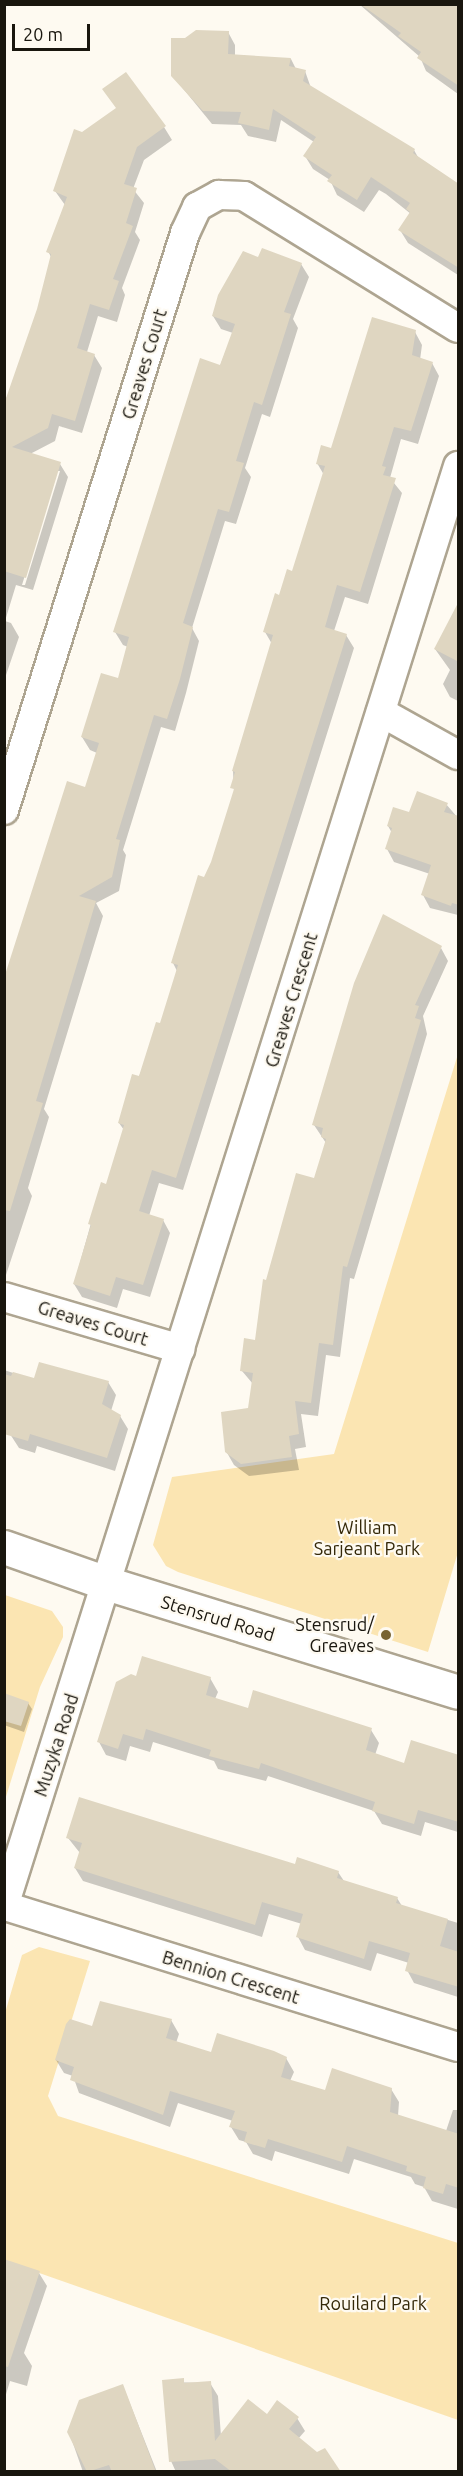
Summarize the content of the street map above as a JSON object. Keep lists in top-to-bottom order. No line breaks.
{"streets":{"street":["Greaves Court","Greaves Crescent","Stensrud Road","Muzyka Road","Bennion Crescent"]},"crossings":[["Greaves Court","Greaves Crescent"],["Greaves Crescent","Muzyka Road"],["Stensrud Road","Muzyka Road"],["Muzyka Road","Bennion Crescent"]],"parks":["William Sarjeant Park","Rouilard Park"],"places":["Stensrud/ Greaves"],"scale_bar":"20 m"}
